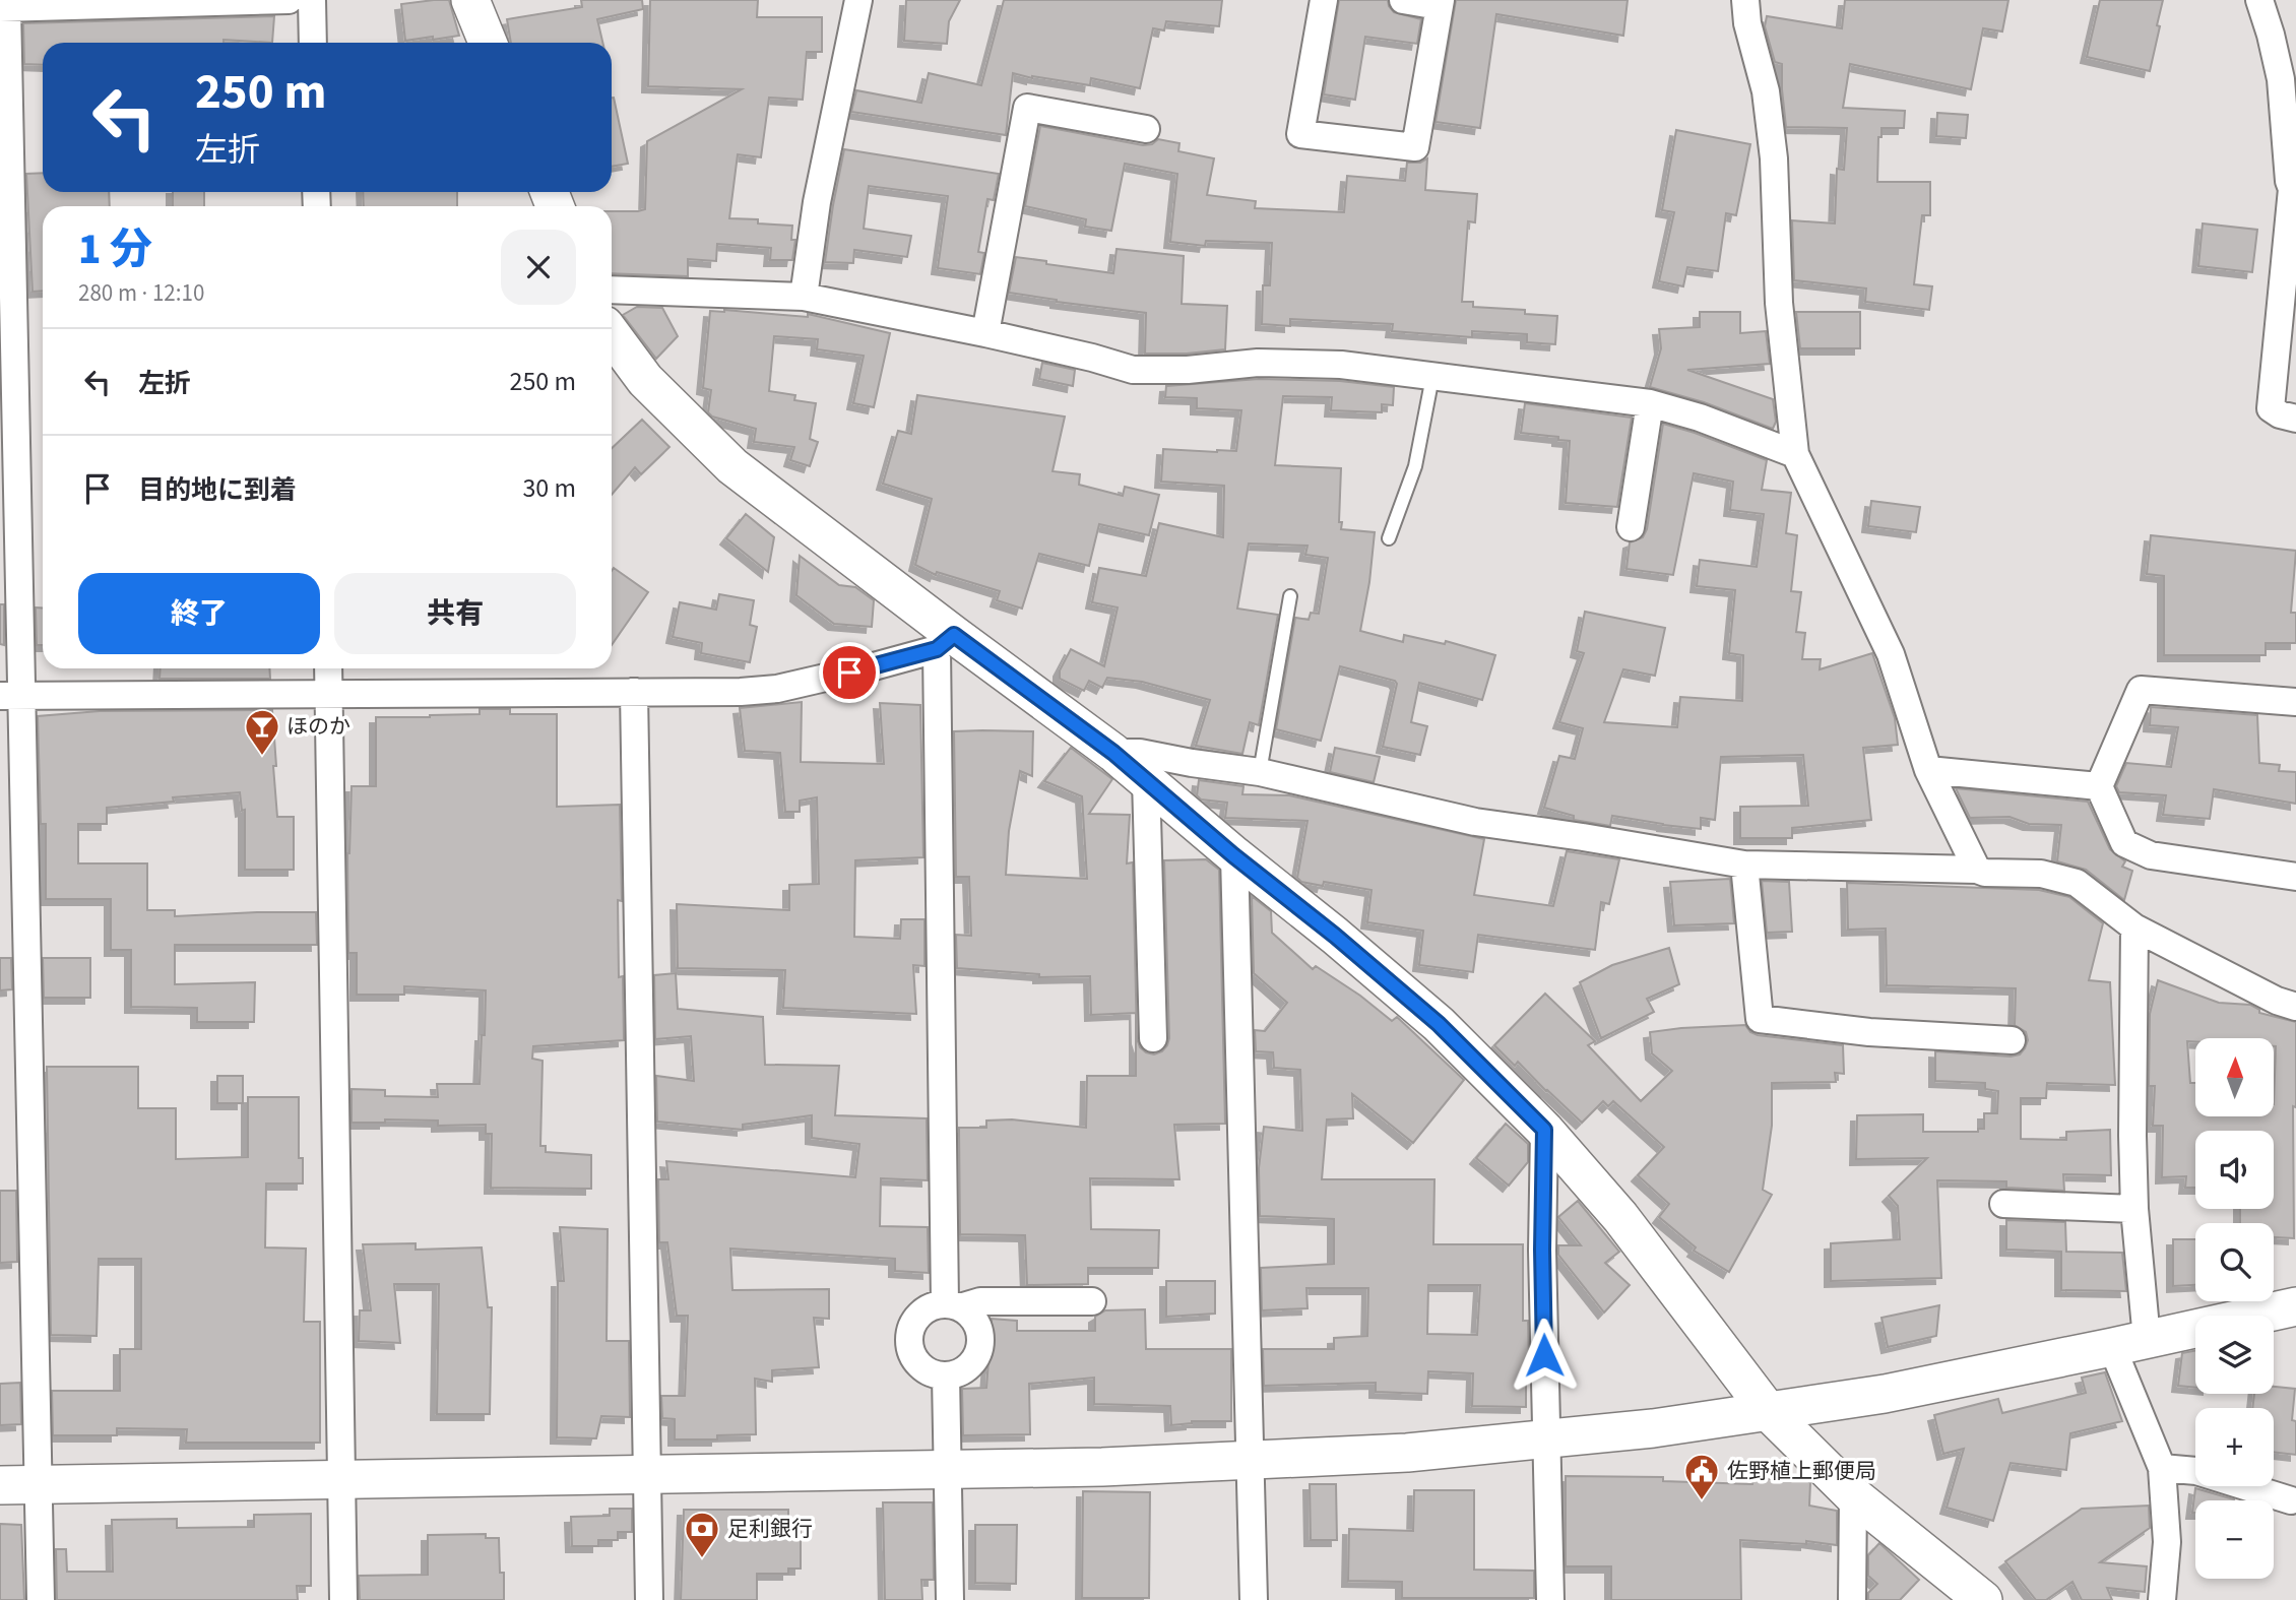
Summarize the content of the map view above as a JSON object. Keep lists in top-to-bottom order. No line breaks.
{"places":{"bar":["ほのか"],"public building":["佐野植上郵便局"],"bank":["足利銀行"]},"north":"top","page":{"turn":["250 m","左折"],"heading":["1 分","280 m · 12:10"],"list":[{"name":"左折","value":"250 m"},{"name":"目的地に到着","value":"30 m"}],"buttons":["終了","共有"],"map_buttons":["+","−"]}}
